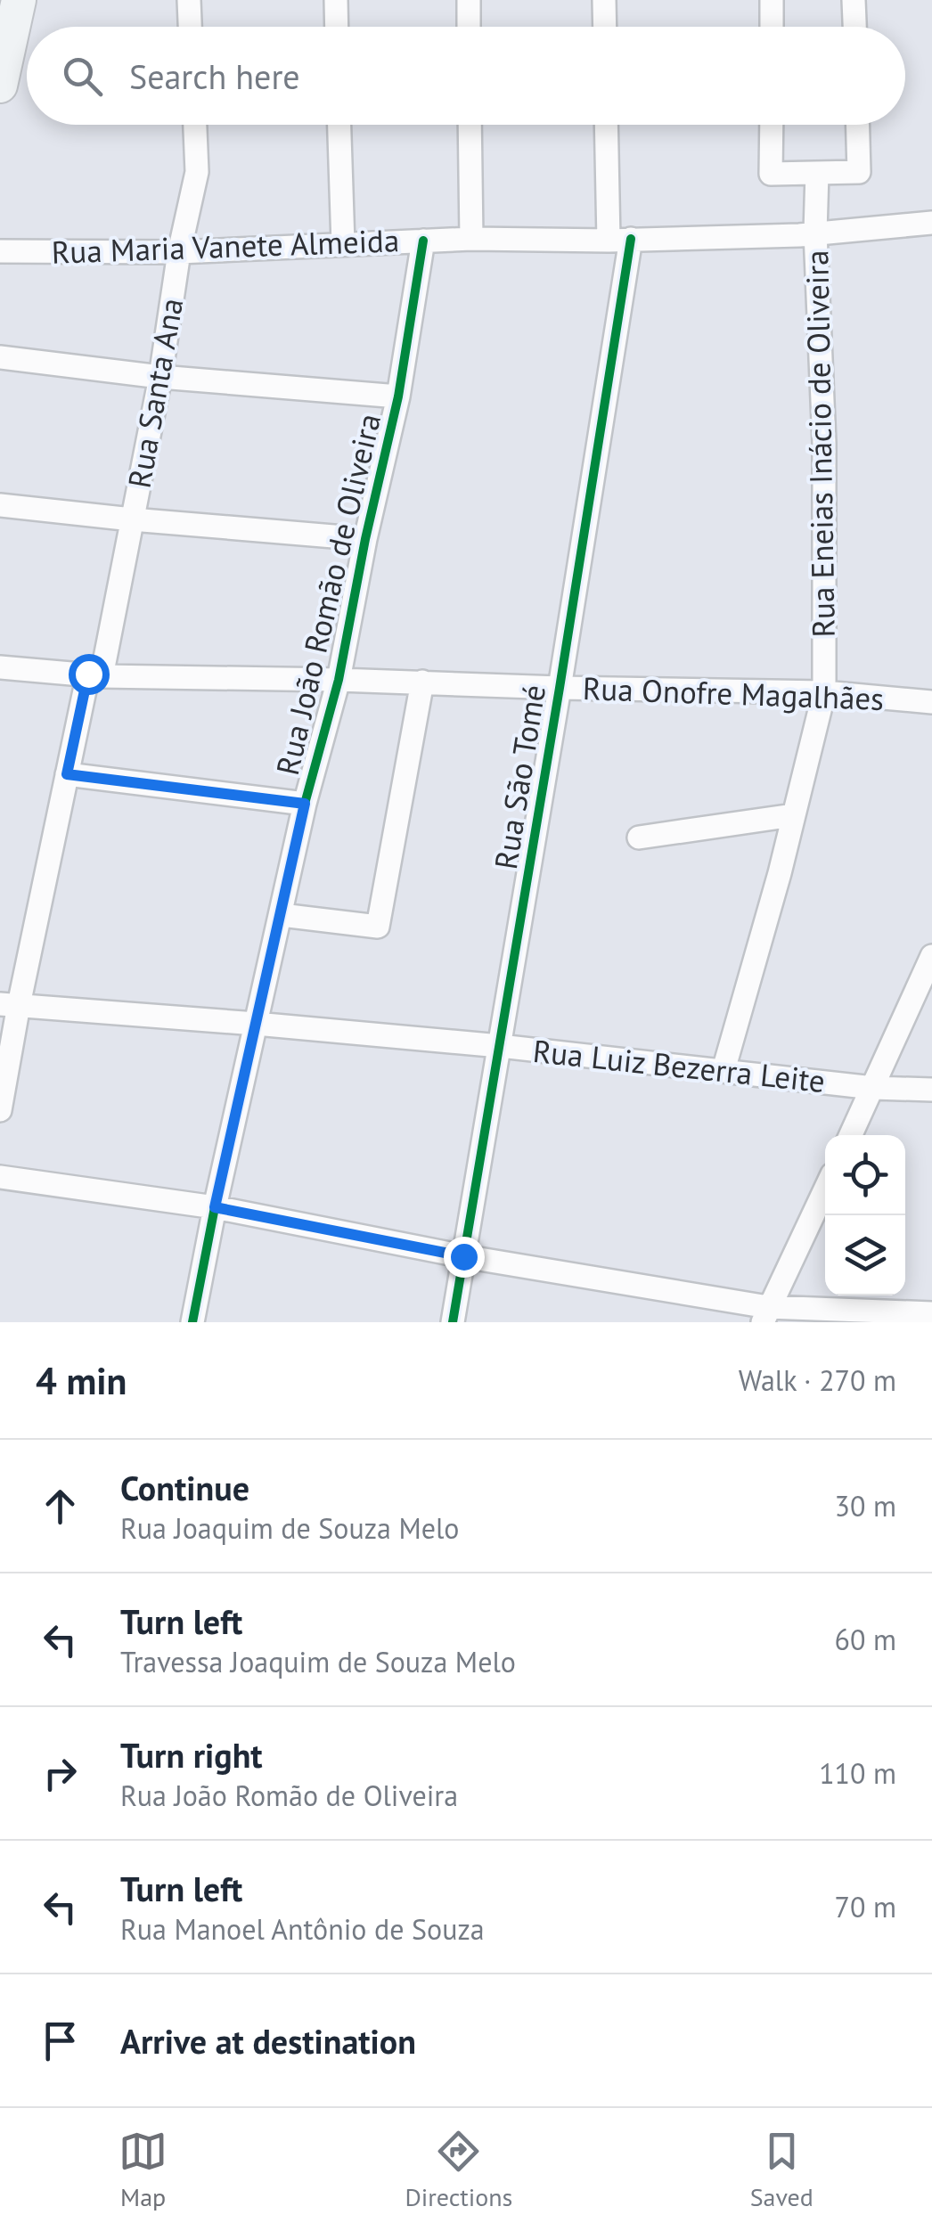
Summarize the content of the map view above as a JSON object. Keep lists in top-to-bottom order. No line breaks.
{"streets":{"street":["Rua Maria Vanete Almeida","Rua Santa Ana","Rua Eneias Inácio de Oliveira","Rua João Romão de Oliveira","Rua Onofre Magalhães","Rua São Tomé","Rua Luiz Bezerra Leite"]},"crossings":[["Rua Maria Vanete Almeida","Rua Santa Ana"],["Rua Maria Vanete Almeida","Rua Eneias Inácio de Oliveira"],["Rua Maria Vanete Almeida","Rua João Romão de Oliveira"],["Rua Maria Vanete Almeida","Rua São Tomé"],["Rua Santa Ana","Rua Onofre Magalhães"],["Rua Santa Ana","Rua Luiz Bezerra Leite"],["Rua Eneias Inácio de Oliveira","Rua Onofre Magalhães"],["Rua Eneias Inácio de Oliveira","Rua Luiz Bezerra Leite"],["Rua João Romão de Oliveira","Rua Onofre Magalhães"],["Rua João Romão de Oliveira","Rua Luiz Bezerra Leite"],["Rua Onofre Magalhães","Rua São Tomé"],["Rua São Tomé","Rua Luiz Bezerra Leite"]],"page":{"search":"Search here","heading":["4 min","Walk · 270 m"],"list":[["Continue","Rua Joaquim de Souza Melo","30 m"],["Turn left","Travessa Joaquim de Souza Melo","60 m"],["Turn right","Rua João Romão de Oliveira","110 m"],["Turn left","Rua Manoel Antônio de Souza","70 m"],"Arrive at destination"],"nav":["Map","Directions","Saved"]}}
